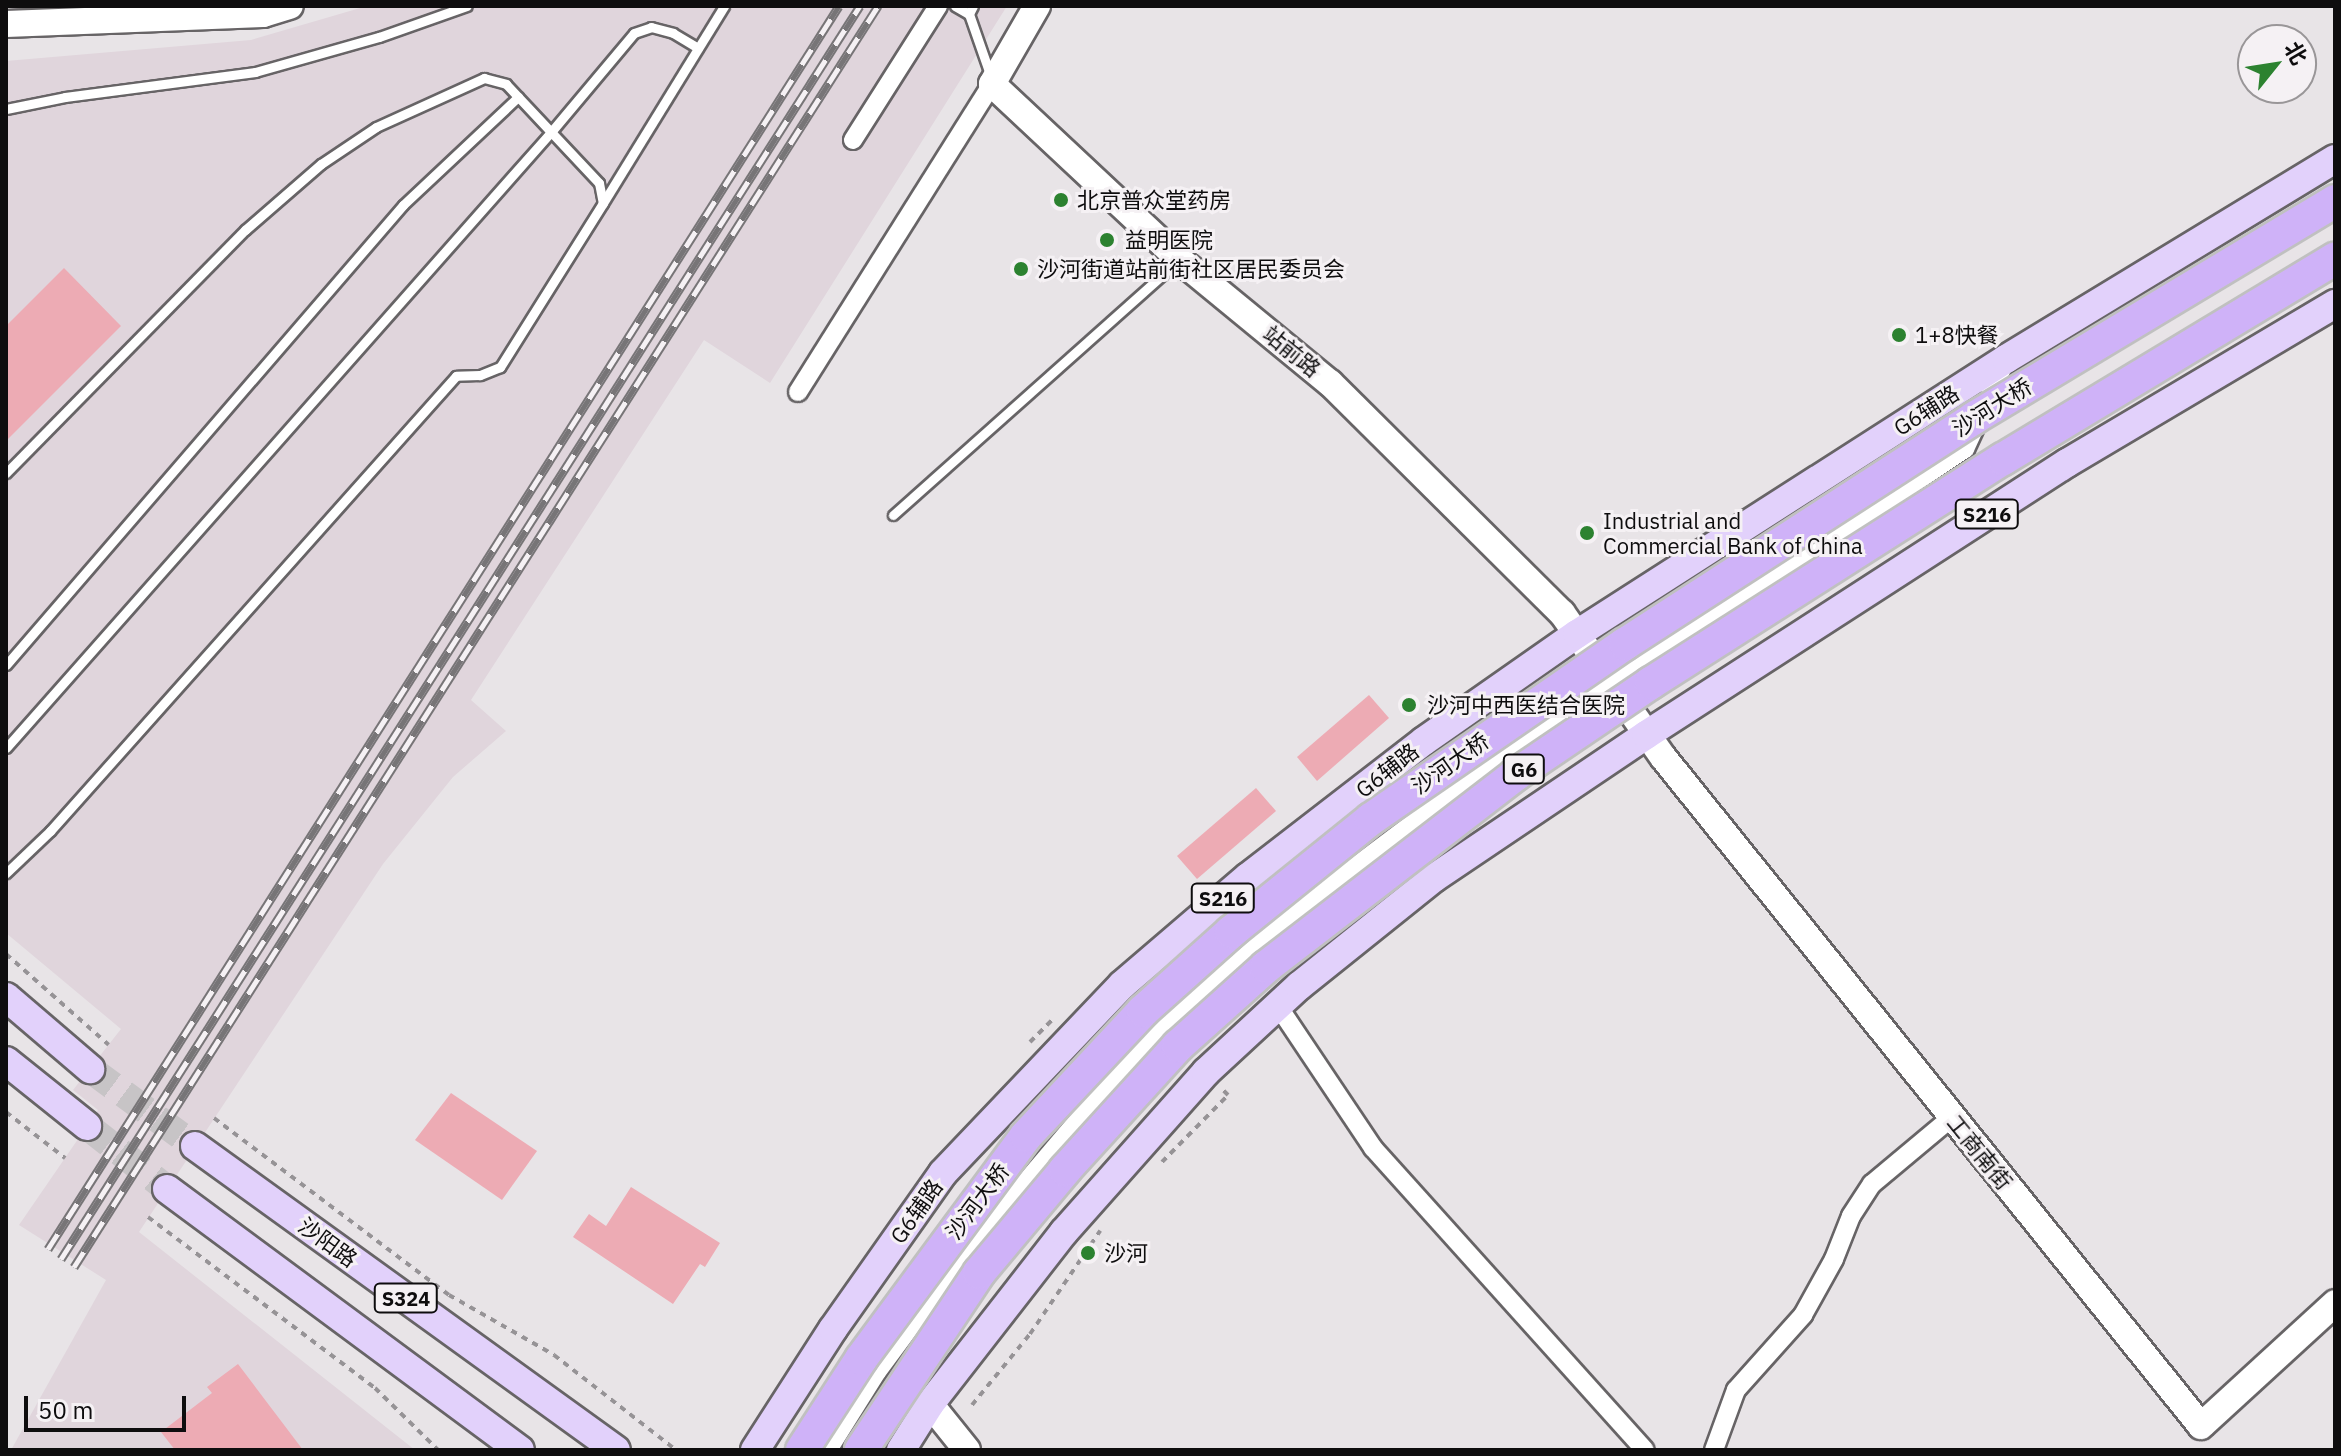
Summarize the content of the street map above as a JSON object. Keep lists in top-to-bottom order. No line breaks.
{"streets":{"highway":["沙河大桥","G6"],"main road":["G6辅路","S216","沙阳路","S324"],"street":["站前路","工商南街"]},"crossings":[["站前路","G6辅路"],["站前路","工商南街"],["S216","工商南街"]],"places":["北京普众堂药房","益明医院","沙河街道站前街社区居民委员会","1+8快餐","Industrial and Commercial Bank of China","沙河中西医结合医院","沙河"],"scale_bar":"50 m","north":"top right"}
